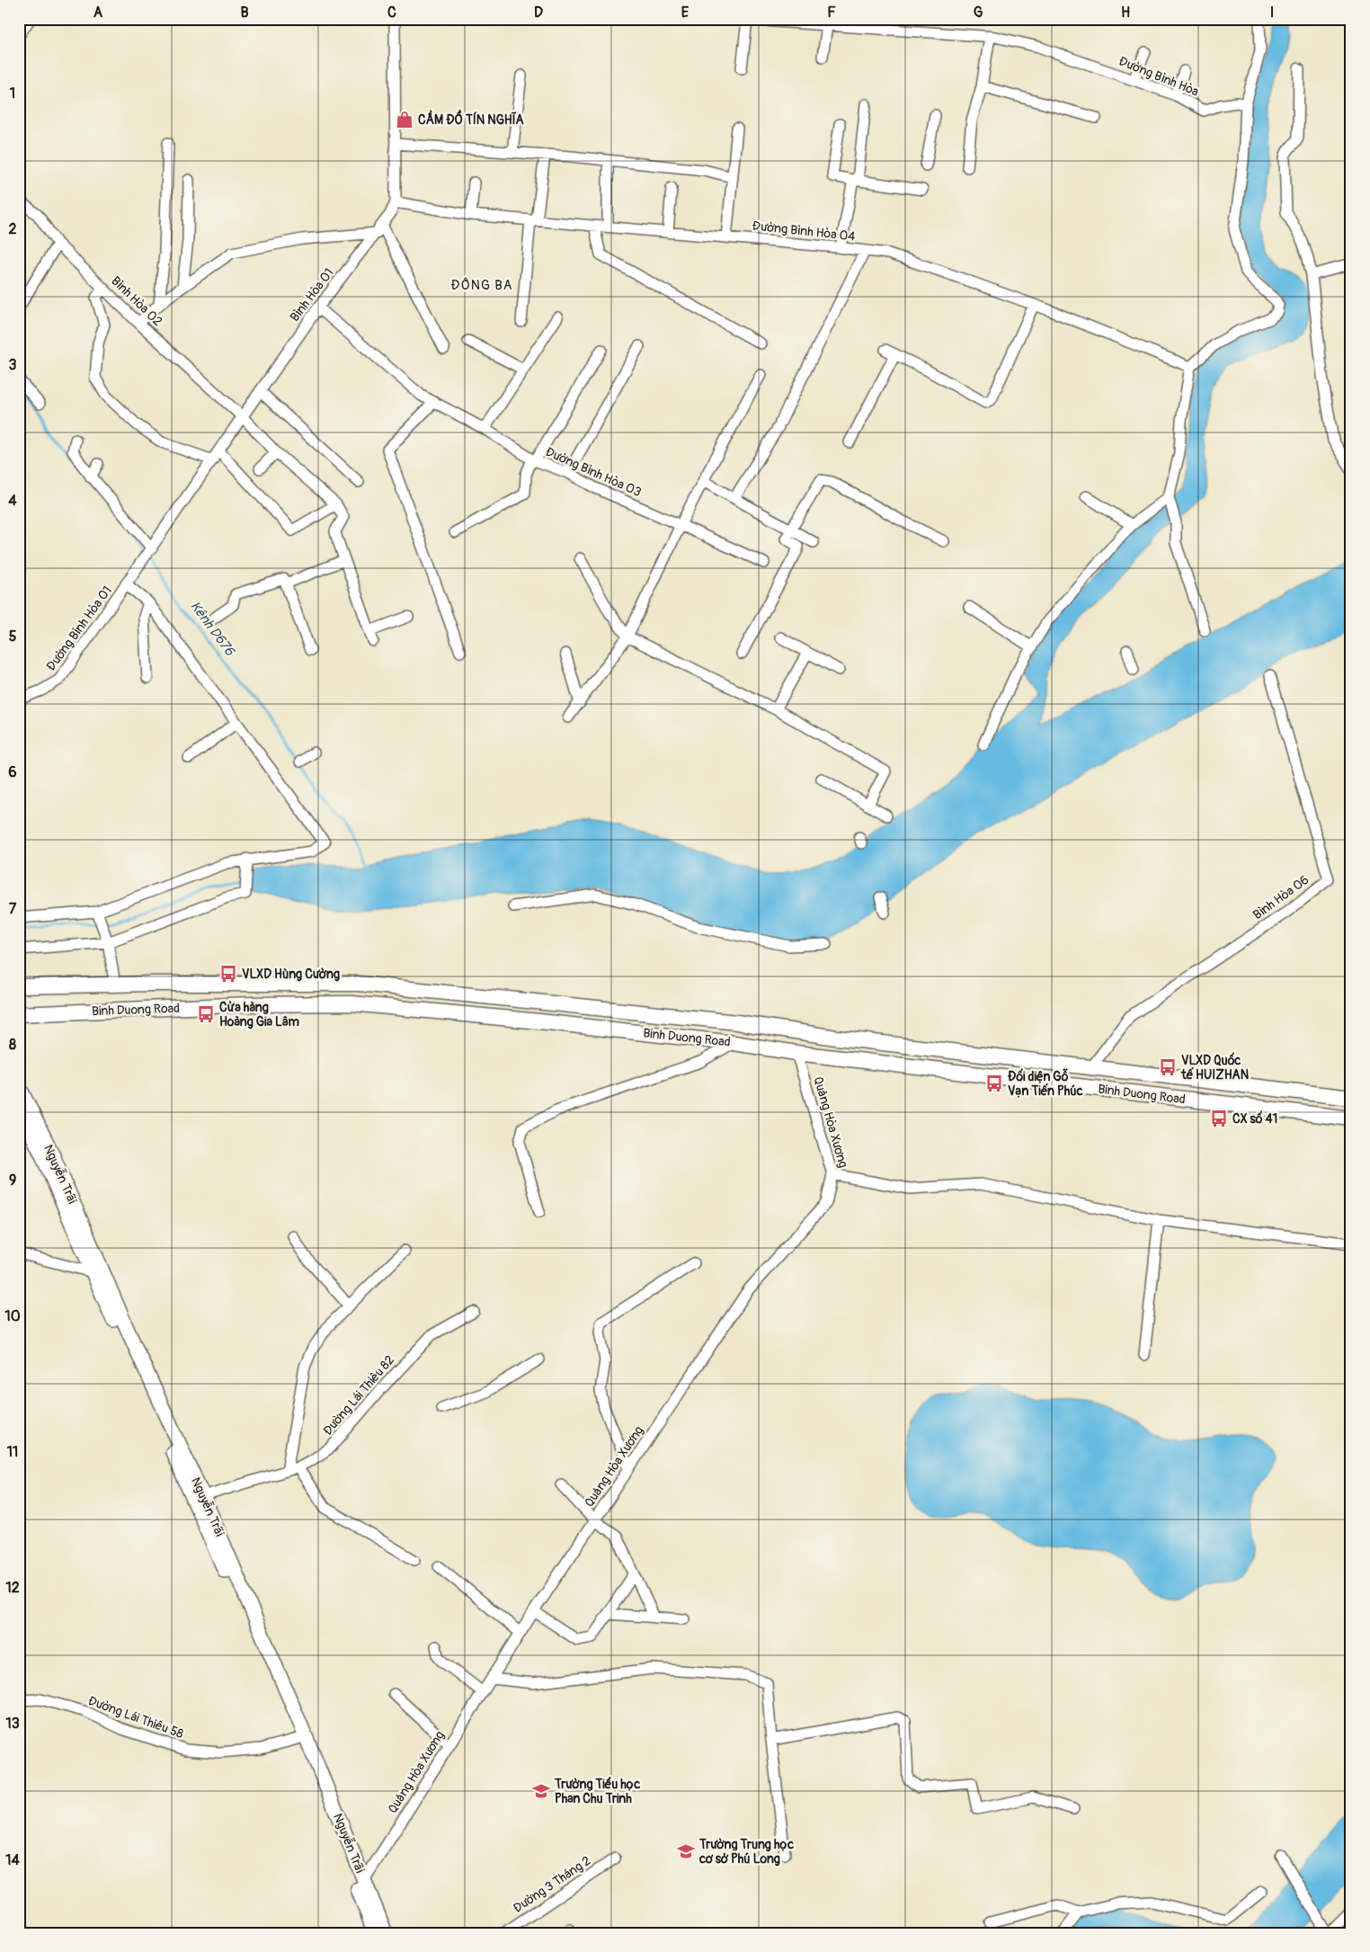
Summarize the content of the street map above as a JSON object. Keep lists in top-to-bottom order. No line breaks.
{"streets":{"highway":["Binh Duong Road"],"main road":["Nguyễn Trãi"],"street":["Đường Bình Hòa","Đường Bình Hòa 04","Bình Hòa 01","Bình Hòa 02","Đường Bình Hòa 03","Đường Bình Hòa 01","Bình Hòa 06","Quảng Hòa Xương","Đường Lái Thiêu 82","Đường Lái Thiêu 58","Đường 3 Tháng 2"]},"crossings":[["Đường Bình Hòa 04","Bình Hòa 01"],["Bình Hòa 01","Bình Hòa 02"],["Bình Hòa 01","Đường Bình Hòa 03"],["Bình Hòa 01","Đường Bình Hòa 01"],["Bình Hòa 06","Binh Duong Road"],["Binh Duong Road","Quảng Hòa Xương"],["Quảng Hòa Xương","Nguyễn Trãi"],["Nguyễn Trãi","Đường Lái Thiêu 82"],["Nguyễn Trãi","Đường Lái Thiêu 58"]],"districts":["ĐÔNG BA"],"water":["Kênh D676"],"places":{"shop":["CẦM ĐỒ TÍN NGHĨA"],"bus stop":["VLXD Hùng Cường","Cửa hàng Hoàng Gia Lâm","VLXD Quốc tế HUIZHAN","Đối diện Gỗ Vạn Tiến Phúc","CX số 41"],"school or university":["Trường Tiểu học Phan Chu Trinh","Trường Trung học cơ sở Phú Long"]},"grid":{"columns":["A","B","C","D","E","F","G","H","I"],"rows":["1","2","3","4","5","6","7","8","9","10","11","12","13","14"]}}
